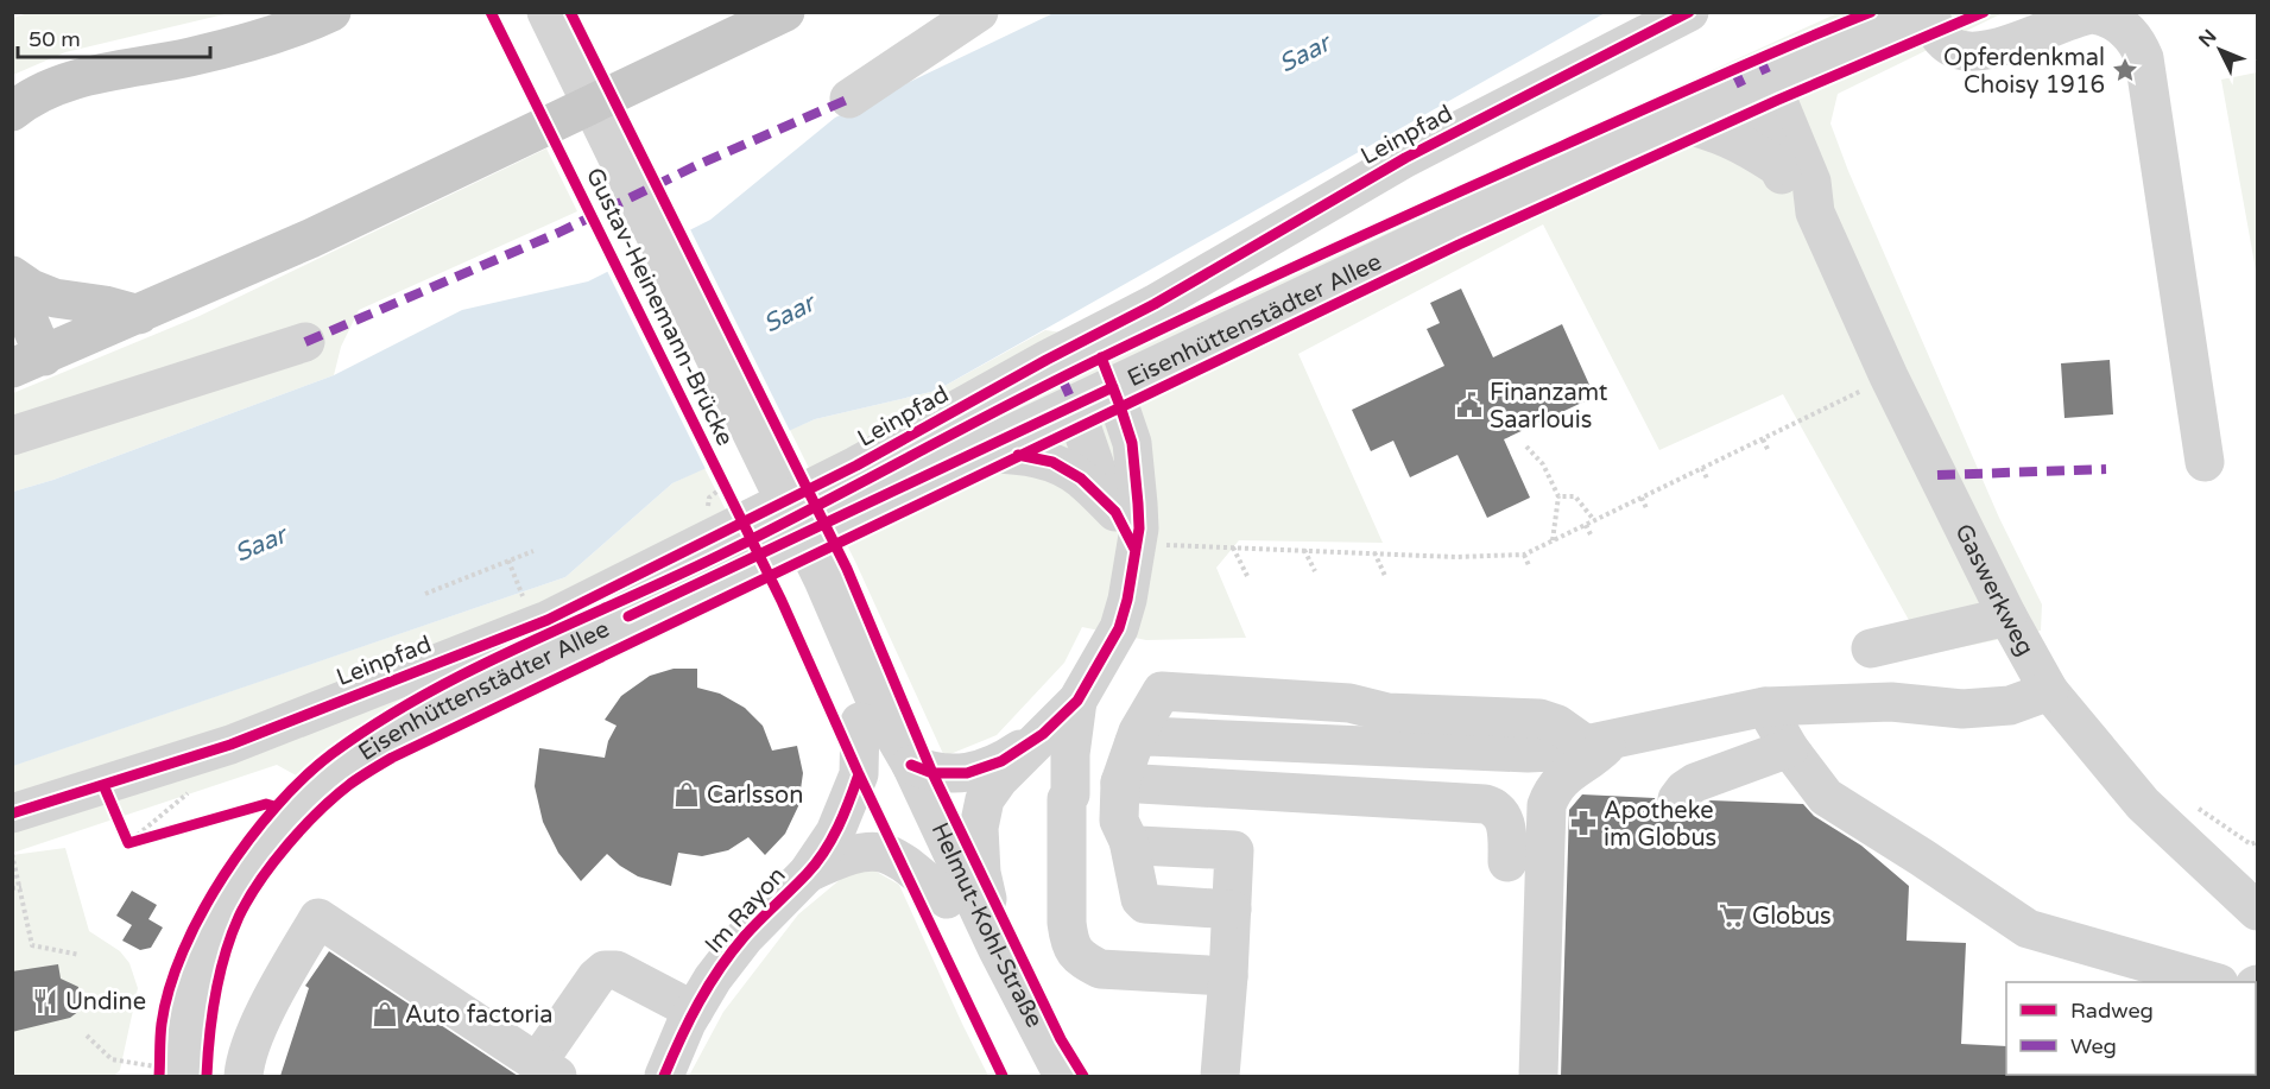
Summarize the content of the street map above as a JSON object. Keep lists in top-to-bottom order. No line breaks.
{"streets":{"street":["Leinpfad","Gustav-Heinemann-Brücke","Eisenhüttenstädter Allee","Gaswerkweg","Im Rayon","Helmut-Kohl-Straße"]},"crossings":[["Gustav-Heinemann-Brücke","Helmut-Kohl-Straße"],["Eisenhüttenstädter Allee","Gaswerkweg"],["Im Rayon","Helmut-Kohl-Straße"]],"water":["Saar"],"places":{"place":["Opferdenkmal Choisy 1916"],"public building":["Finanzamt Saarlouis"],"shop":["Carlsson","Auto factoria"],"pharmacy":["Apotheke im Globus"],"supermarket":["Globus"],"restaurant":["Undine"]},"legend":["Radweg","Weg"],"scale_bar":"50 m","north":"top left"}
